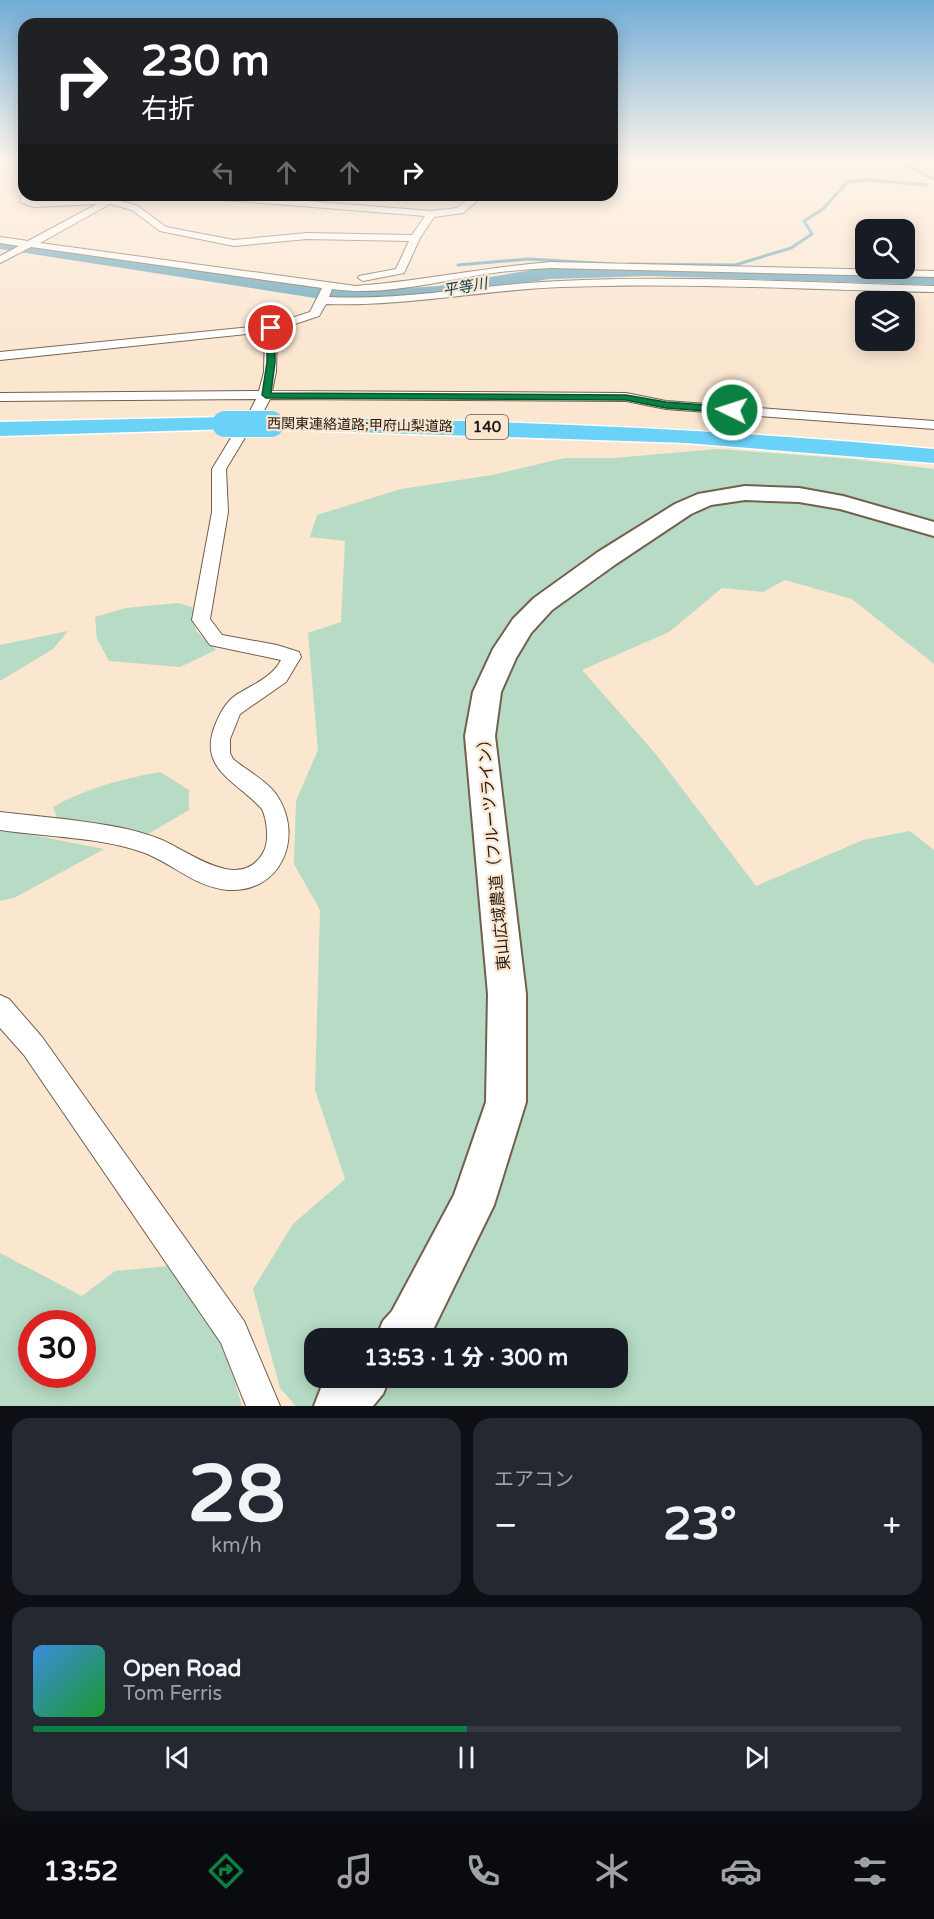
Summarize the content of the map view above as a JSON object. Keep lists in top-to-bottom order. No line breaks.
{"streets":{"highway":["西関東連絡道路;甲府山梨道路","140"],"street":["東山広域農道（フルーツライン）"]},"water":["平等川"],"page":{"turn":["230 m","右折"],"limit":"30","trip":"13:53 · 1 分 · 300 m","tile":[["28","km/h"],"エアコン"],"heat":["−","23°","+"],"song":["Open Road","Tom Ferris"],"tabs":"13:52"}}
